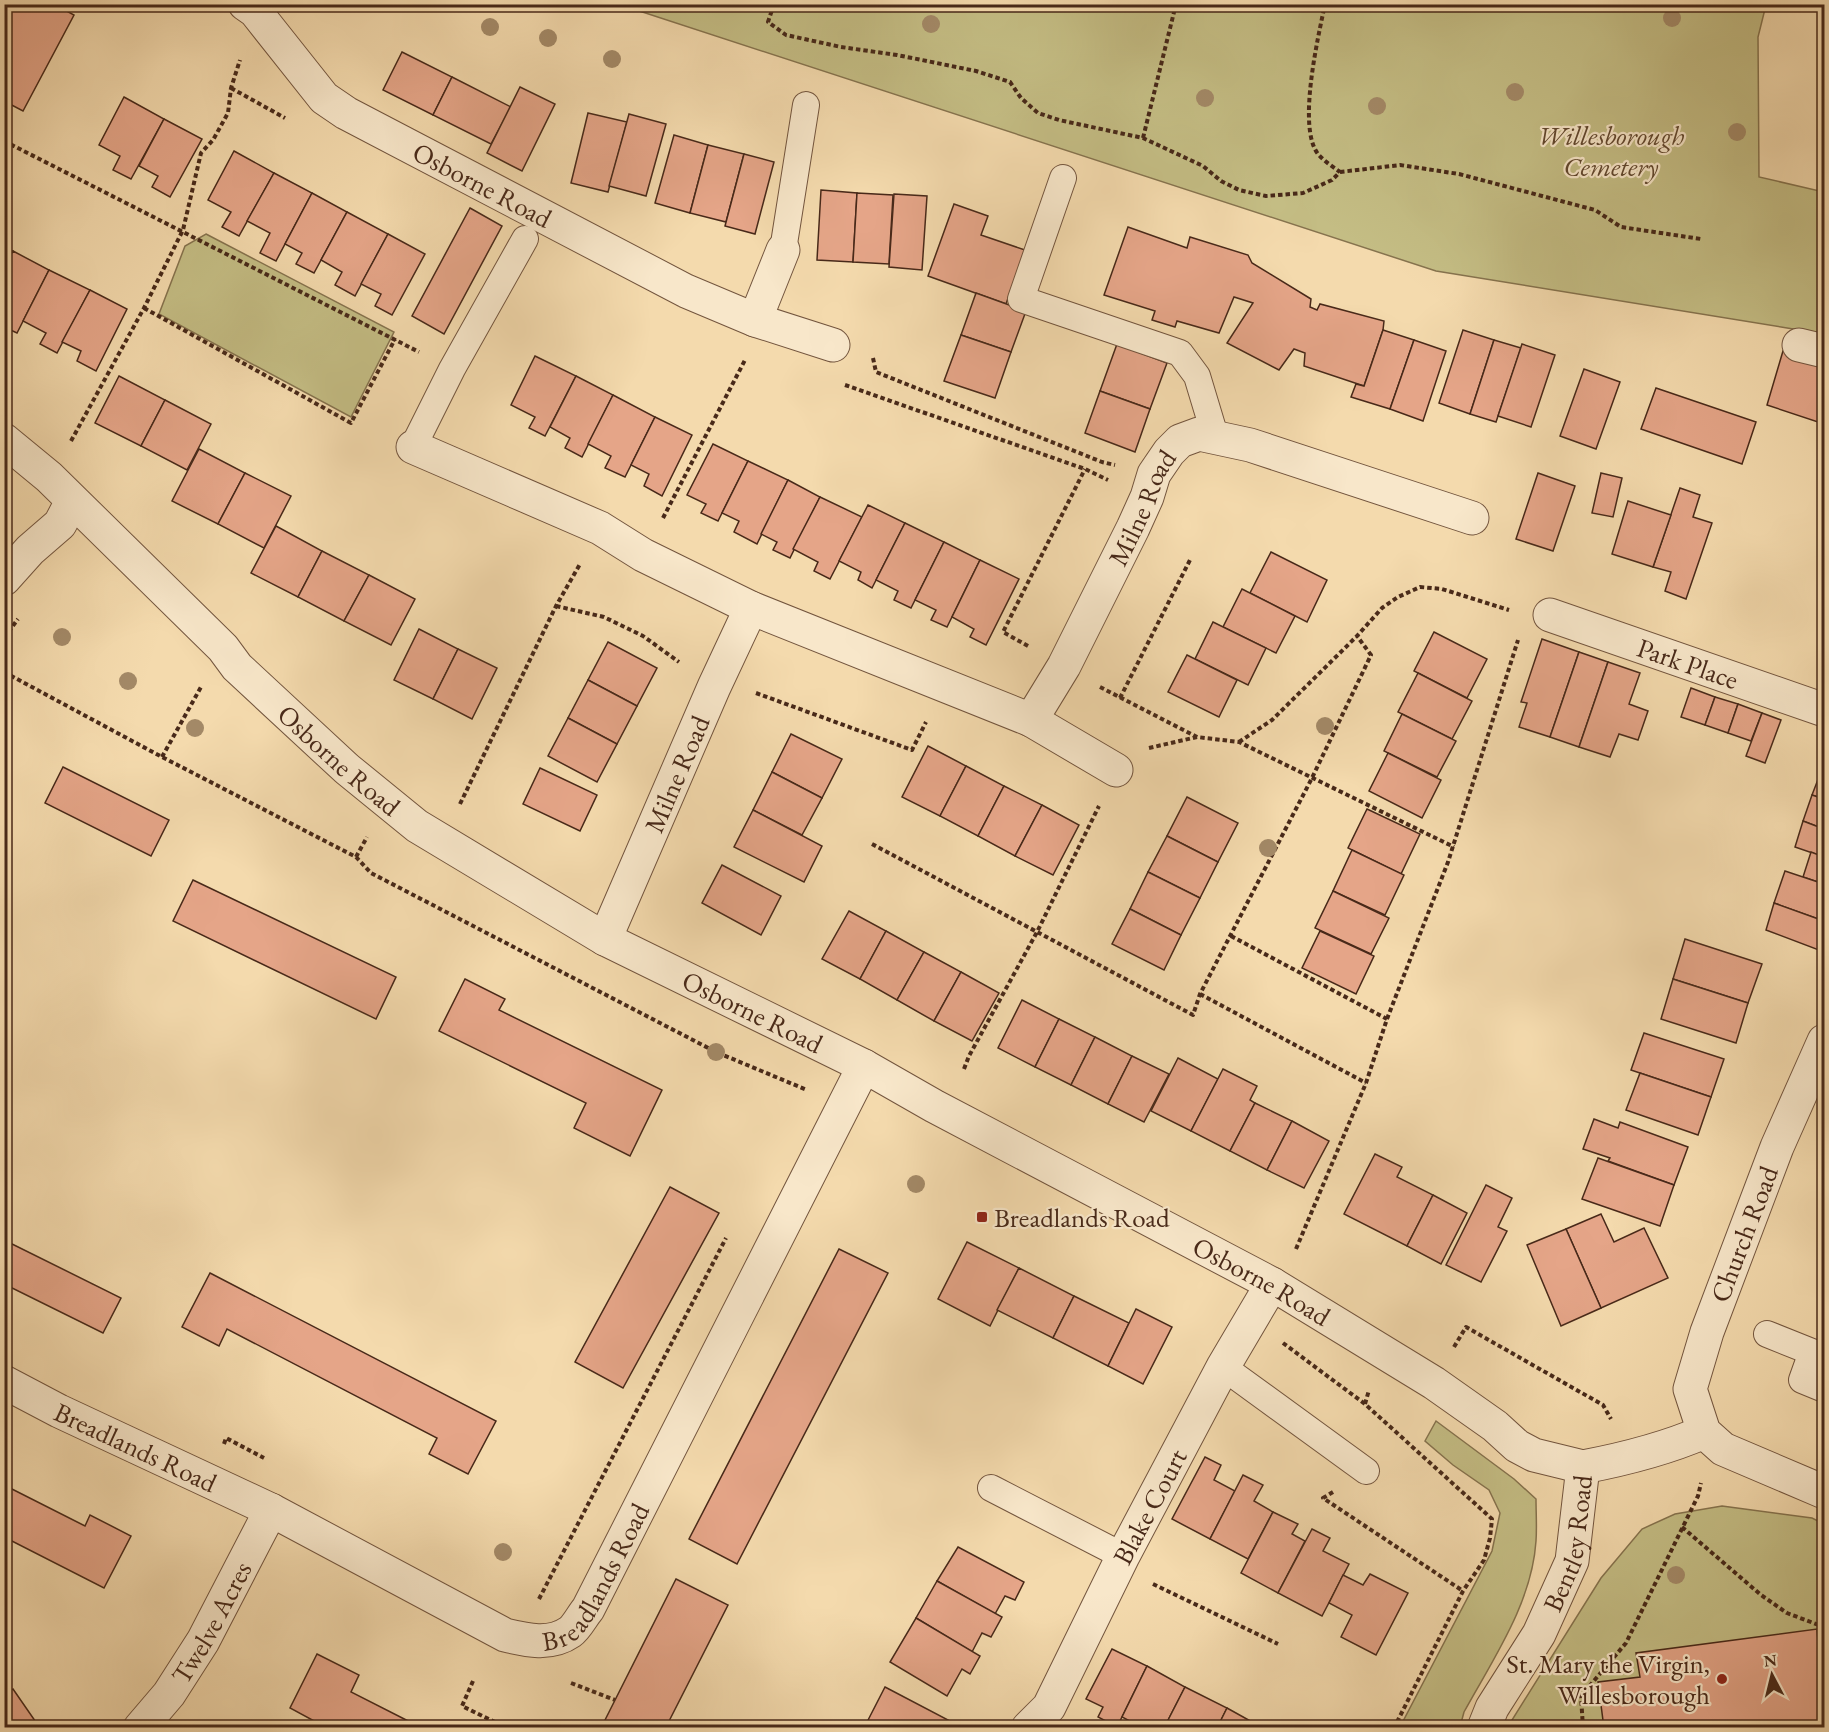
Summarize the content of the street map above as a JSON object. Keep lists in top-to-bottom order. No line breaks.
{"streets":{"street":["Osborne Road","Milne Road","Park Place","Church Road","Breadlands Road","Blake Court","Bentley Road","Twelve Acres"]},"crossings":[["Osborne Road","Milne Road"],["Osborne Road","Breadlands Road"],["Osborne Road","Blake Court"],["Osborne Road","Bentley Road"],["Church Road","Bentley Road"],["Breadlands Road","Twelve Acres"]],"parks":["Willesborough Cemetery"],"places":{"transit":["Breadlands Road"],"other":["St. Mary the Virgin, Willesborough"]},"north":"top"}
